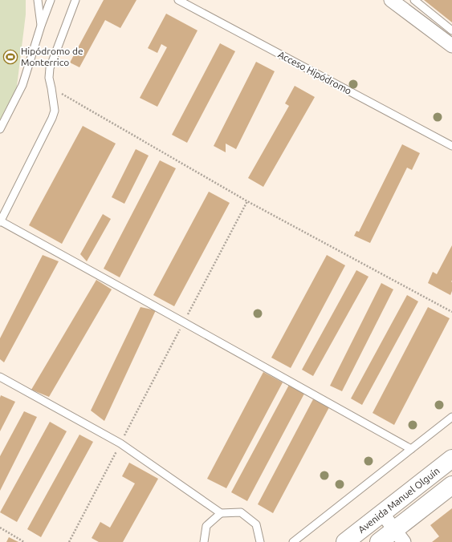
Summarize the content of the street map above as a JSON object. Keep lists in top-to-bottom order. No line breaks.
{"streets":{"street":["Avenida Manuel Olguín"],"lane":["Acceso Hipódromo"]},"places":{"sports":["Hipódromo de Monterrico"]}}
